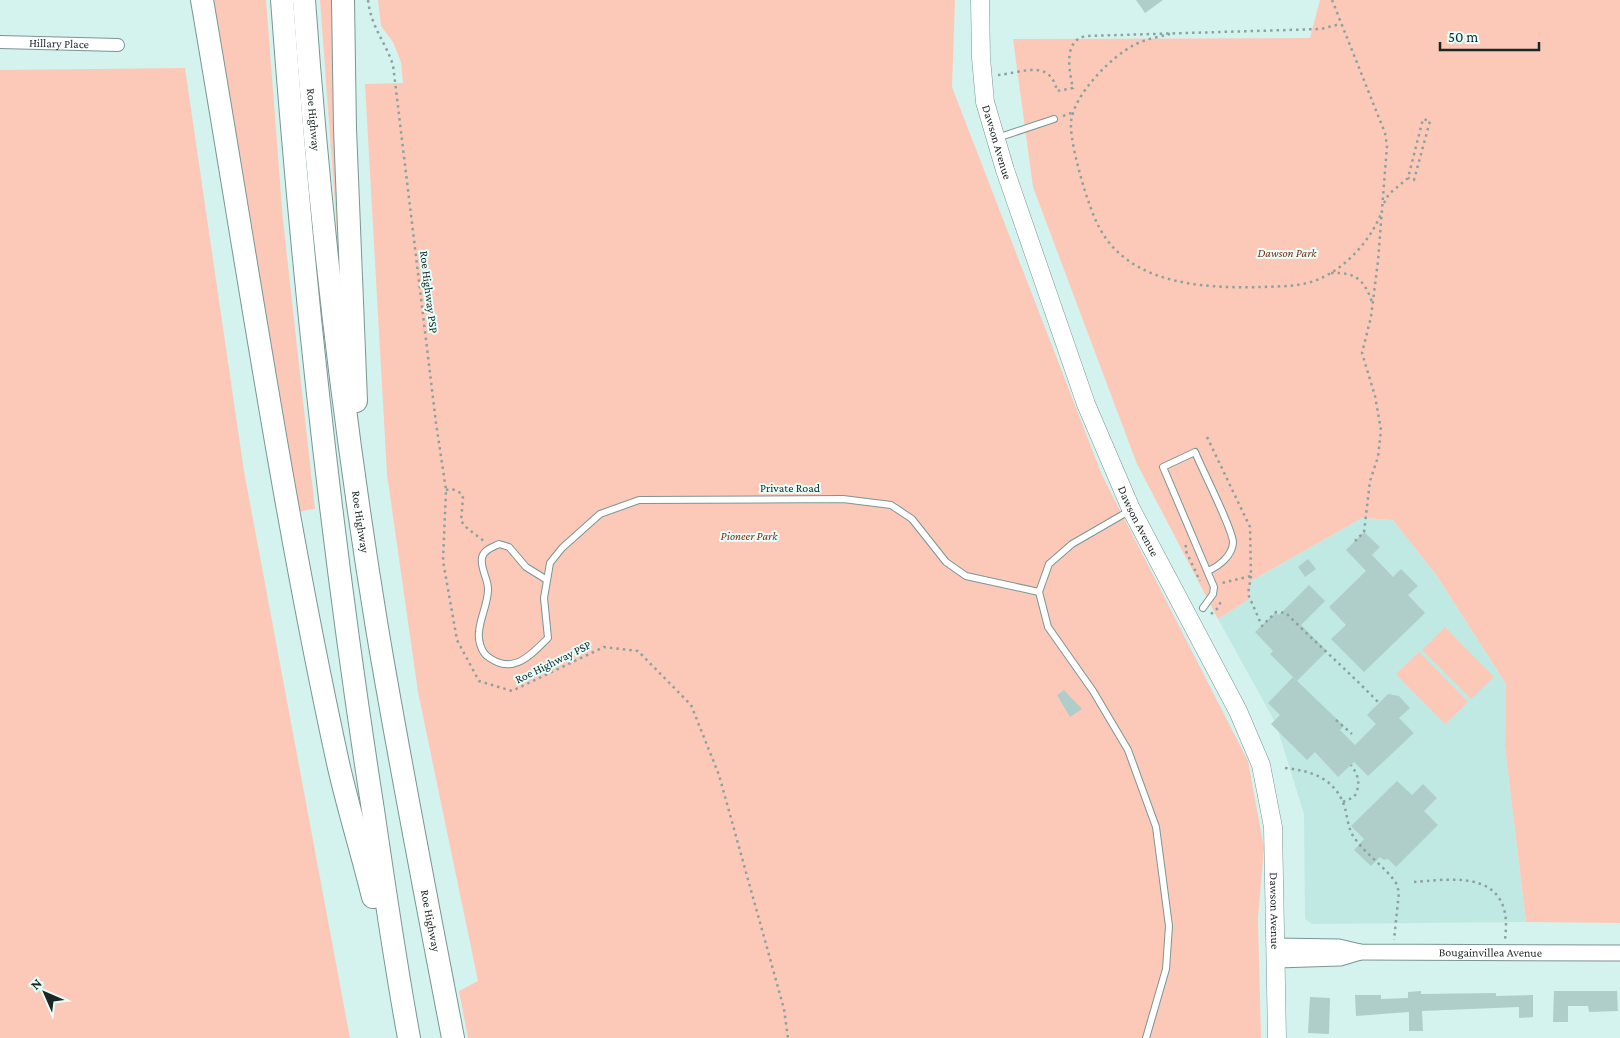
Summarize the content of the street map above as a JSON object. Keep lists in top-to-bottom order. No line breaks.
{"streets":{"highway":["Roe Highway"],"main road":["Dawson Avenue"],"street":["Hillary Place","Bougainvillea Avenue"],"lane":["Private Road"],"path":["Roe Highway PSP"]},"crossings":[["Dawson Avenue","Bougainvillea Avenue"]],"parks":["Dawson Park","Pioneer Park"],"scale_bar":"50 m","north":"top left"}
